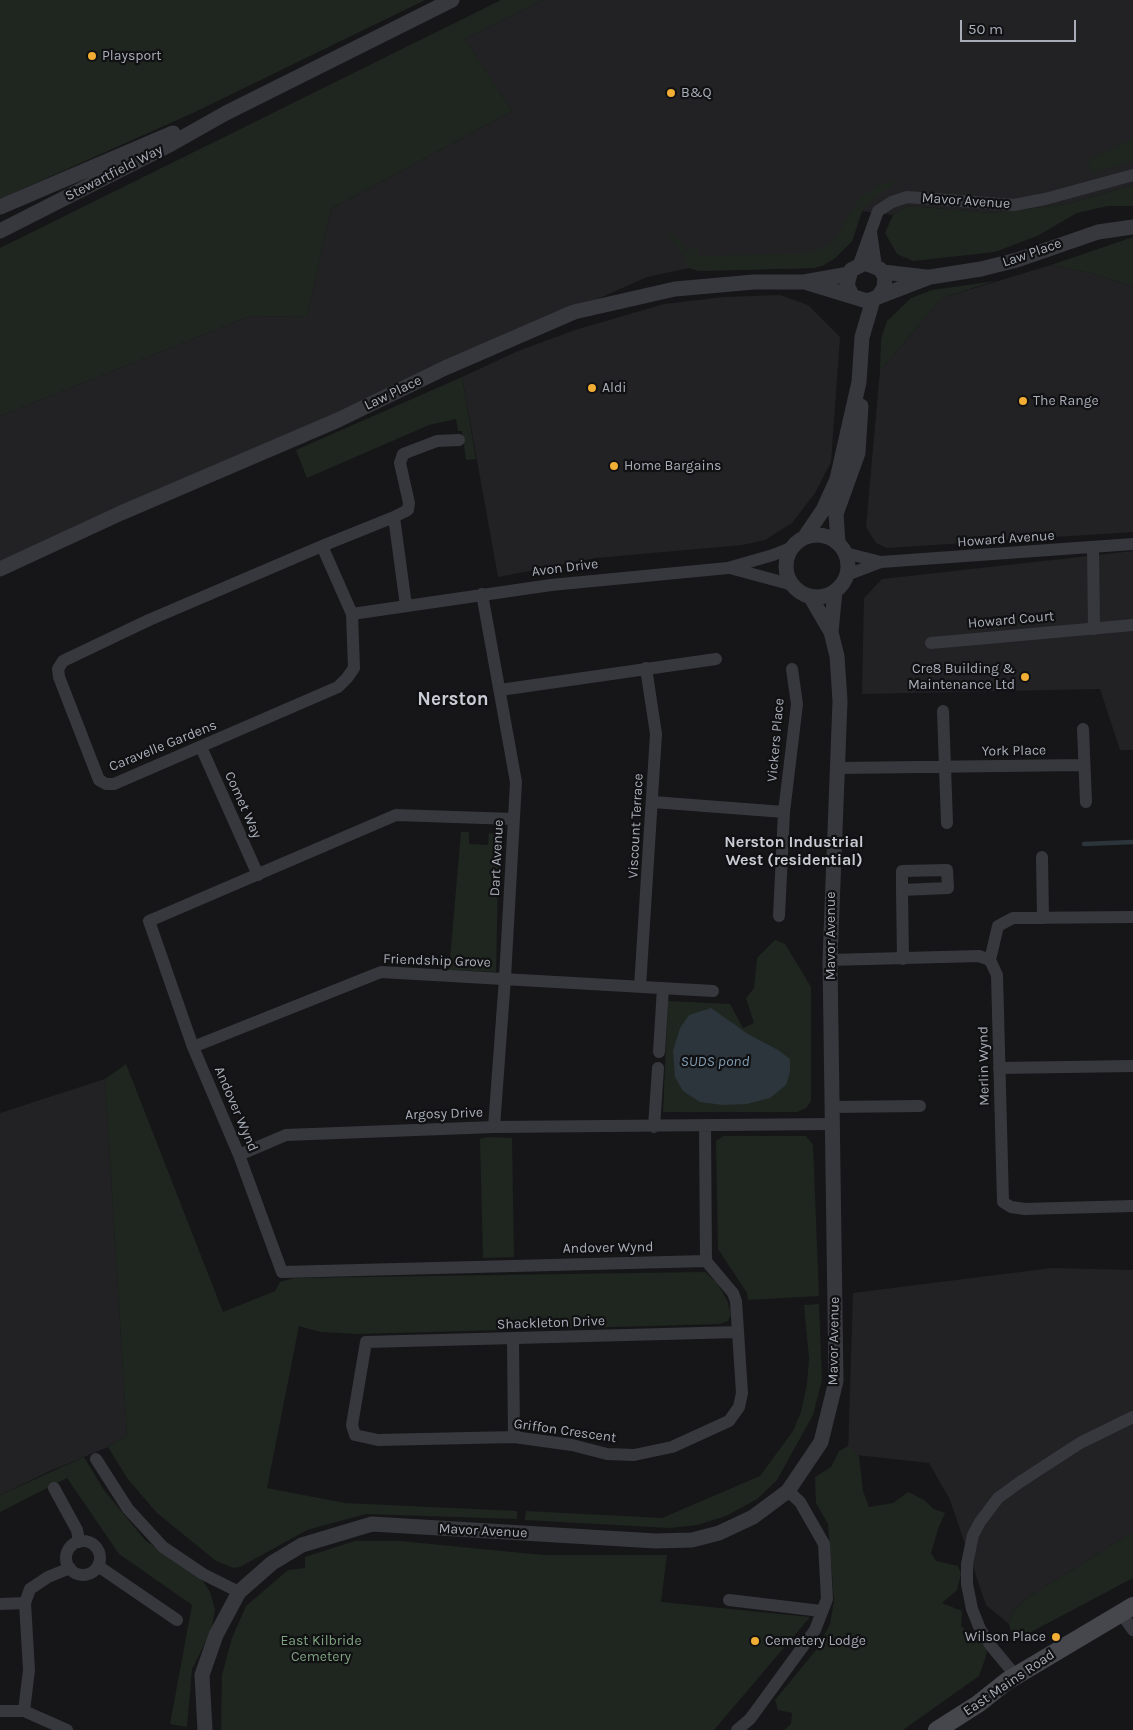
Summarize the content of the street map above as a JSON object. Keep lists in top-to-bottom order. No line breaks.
{"streets":{"main road":["East Mains Road"],"street":["Stewartfield Way","Mavor Avenue","Law Place","Howard Avenue","Avon Drive","Howard Court","Vickers Place","Caravelle Gardens","York Place","Comet Way","Viscount Terrace","Dart Avenue","Friendship Grove","Merlin Wynd","Andover Wynd","Argosy Drive","Shackleton Drive","Griffon Crescent"]},"crossings":[["Mavor Avenue","Law Place"],["Mavor Avenue","Howard Avenue"],["Mavor Avenue","Avon Drive"],["Mavor Avenue","York Place"],["Mavor Avenue","Argosy Drive"],["Howard Avenue","Avon Drive"],["Avon Drive","Caravelle Gardens"],["Avon Drive","Dart Avenue"],["Caravelle Gardens","Comet Way"],["Comet Way","Andover Wynd"],["Viscount Terrace","Friendship Grove"],["Dart Avenue","Friendship Grove"],["Dart Avenue","Andover Wynd"],["Dart Avenue","Argosy Drive"],["Friendship Grove","Andover Wynd"],["Andover Wynd","Argosy Drive"],["Andover Wynd","Griffon Crescent"],["Shackleton Drive","Griffon Crescent"]],"districts":["Nerston","Nerston Industrial West (residential)"],"water":["SUDS pond"],"parks":["East Kilbride Cemetery"],"places":["Playsport","B&Q","Aldi","The Range","Home Bargains","Cre8 Building & Maintenance Ltd","Wilson Place","Cemetery Lodge"],"scale_bar":"50 m"}
